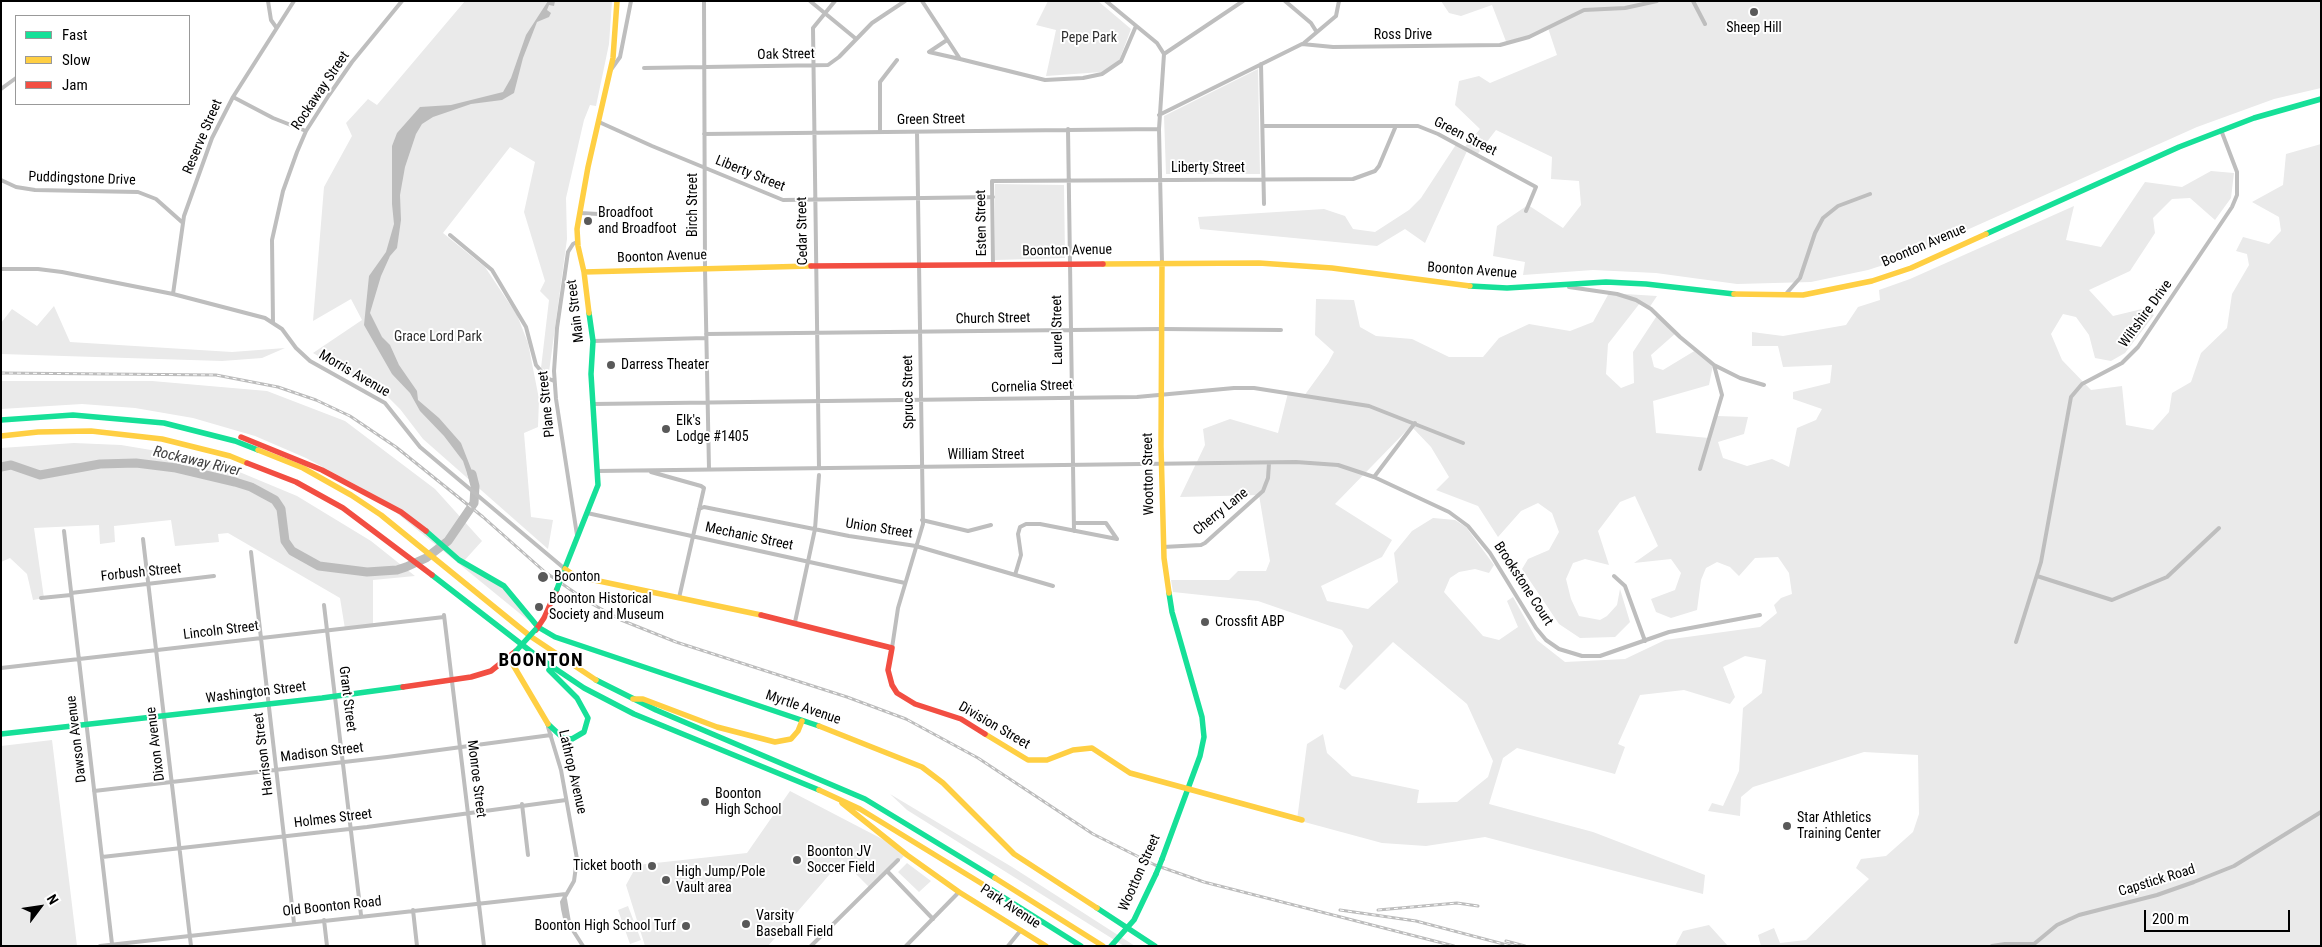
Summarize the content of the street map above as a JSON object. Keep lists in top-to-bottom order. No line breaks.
{"streets":{"main road":["Boonton Avenue","Main Street","Wootton Street","Washington Street","Myrtle Avenue","Division Street","Lathrop Avenue","Park Avenue"],"street":["Ross Drive","Oak Street","Rockaway Street","Green Street","Reserve Street","Liberty Street","Puddingstone Drive","Birch Street","Esten Street","Cedar Street","Wiltshire Drive","Church Street","Laurel Street","Morris Avenue","Cornelia Street","Spruce Street","Plane Street","William Street","Cherry Lane","Union Street","Mechanic Street","Forbush Street","Brookstone Court","Lincoln Street","Grant Street","Dawson Avenue","Dixon Avenue","Madison Street","Harrison Street","Monroe Street","Holmes Street","Capstick Road","Old Boonton Road"]},"crossings":[["Ross Drive","Wootton Street"],["Oak Street","Birch Street"],["Oak Street","Cedar Street"],["Rockaway Street","Morris Avenue"],["Green Street","Liberty Street"],["Green Street","Birch Street"],["Green Street","Cedar Street"],["Green Street","Laurel Street"],["Green Street","Spruce Street"],["Green Street","Wootton Street"],["Reserve Street","Puddingstone Drive"],["Reserve Street","Morris Avenue"],["Liberty Street","Birch Street"],["Liberty Street","Esten Street"],["Liberty Street","Cedar Street"],["Liberty Street","Main Street"],["Liberty Street","Laurel Street"],["Liberty Street","Spruce Street"],["Liberty Street","Wootton Street"],["Birch Street","Boonton Avenue"],["Birch Street","Church Street"],["Birch Street","Cornelia Street"],["Birch Street","William Street"],["Esten Street","Boonton Avenue"],["Cedar Street","Boonton Avenue"],["Cedar Street","Church Street"],["Cedar Street","Cornelia Street"],["Cedar Street","William Street"],["Boonton Avenue","Main Street"],["Boonton Avenue","Wiltshire Drive"],["Boonton Avenue","Laurel Street"],["Boonton Avenue","Spruce Street"],["Boonton Avenue","Wootton Street"],["Main Street","Church Street"],["Main Street","Morris Avenue"],["Main Street","Cornelia Street"],["Main Street","Plane Street"],["Main Street","William Street"],["Main Street","Mechanic Street"],["Main Street","Washington Street"],["Main Street","Myrtle Avenue"],["Main Street","Lathrop Avenue"],["Church Street","Laurel Street"],["Church Street","Spruce Street"],["Church Street","Wootton Street"],["Laurel Street","Cornelia Street"],["Laurel Street","William Street"],["Cornelia Street","Spruce Street"],["Cornelia Street","Wootton Street"],["Spruce Street","William Street"],["Spruce Street","Union Street"],["Spruce Street","Mechanic Street"],["Spruce Street","Division Street"],["William Street","Wootton Street"],["William Street","Cherry Lane"],["William Street","Brookstone Court"],["Wootton Street","Cherry Lane"],["Wootton Street","Myrtle Avenue"],["Wootton Street","Division Street"],["Forbush Street","Dawson Avenue"],["Forbush Street","Dixon Avenue"],["Lincoln Street","Grant Street"],["Lincoln Street","Dawson Avenue"],["Lincoln Street","Dixon Avenue"],["Lincoln Street","Harrison Street"],["Lincoln Street","Monroe Street"],["Washington Street","Grant Street"],["Washington Street","Dawson Avenue"],["Washington Street","Dixon Avenue"],["Washington Street","Harrison Street"],["Washington Street","Lathrop Avenue"],["Washington Street","Monroe Street"],["Grant Street","Madison Street"],["Grant Street","Holmes Street"],["Grant Street","Old Boonton Road"],["Dawson Avenue","Madison Street"],["Dawson Avenue","Holmes Street"],["Dawson Avenue","Old Boonton Road"],["Dixon Avenue","Madison Street"],["Dixon Avenue","Holmes Street"],["Dixon Avenue","Old Boonton Road"],["Madison Street","Harrison Street"],["Madison Street","Lathrop Avenue"],["Madison Street","Monroe Street"],["Harrison Street","Holmes Street"],["Harrison Street","Old Boonton Road"],["Lathrop Avenue","Holmes Street"],["Lathrop Avenue","Old Boonton Road"],["Monroe Street","Holmes Street"],["Monroe Street","Old Boonton Road"]],"districts":["BOONTON"],"water":["Rockaway River"],"parks":["Pepe Park","Grace Lord Park"],"places":["Sheep Hill","Broadfoot and Broadfoot","Darress Theater","Elk's Lodge #1405","Boonton","Boonton Historical Society and Museum","Crossfit ABP","Boonton High School","Star Athletics Training Center","Boonton JV Soccer Field","Ticket booth","High Jump/Pole Vault area","Varsity Baseball Field","Boonton High School Turf"],"legend":["Fast","Slow","Jam"],"scale_bar":"200 m","north":"top right"}
